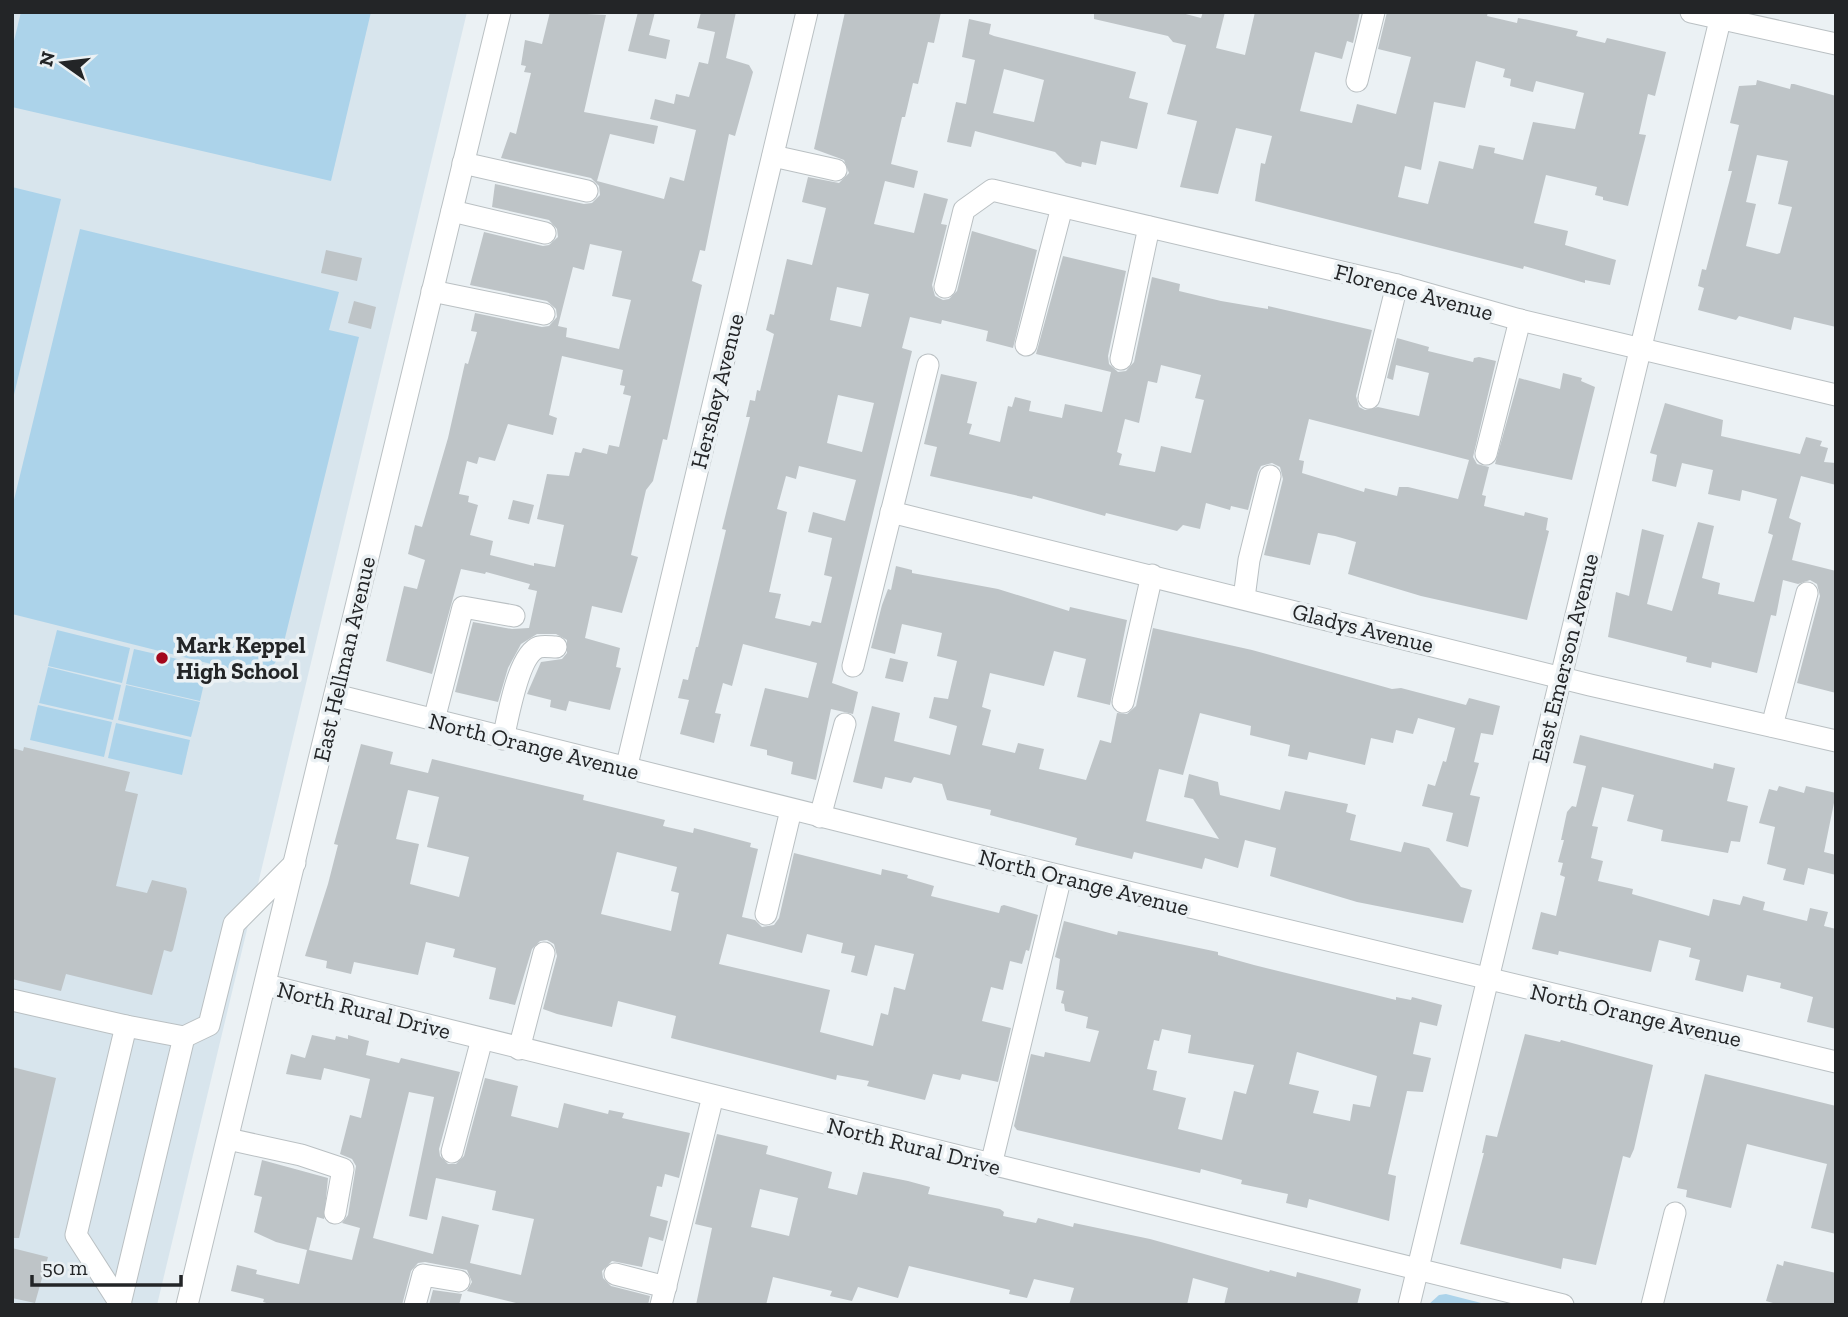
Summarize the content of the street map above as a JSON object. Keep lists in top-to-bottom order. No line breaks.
{"streets":{"street":["Florence Avenue","Hershey Avenue","Gladys Avenue","East Emerson Avenue","East Hellman Avenue","North Orange Avenue","North Rural Drive"]},"crossings":[["Florence Avenue","East Emerson Avenue"],["Hershey Avenue","North Orange Avenue"],["Gladys Avenue","East Emerson Avenue"],["East Emerson Avenue","North Orange Avenue"],["East Emerson Avenue","North Rural Drive"],["East Hellman Avenue","North Orange Avenue"],["East Hellman Avenue","North Rural Drive"]],"places":["Mark Keppel High School"],"scale_bar":"50 m","north":"left"}
